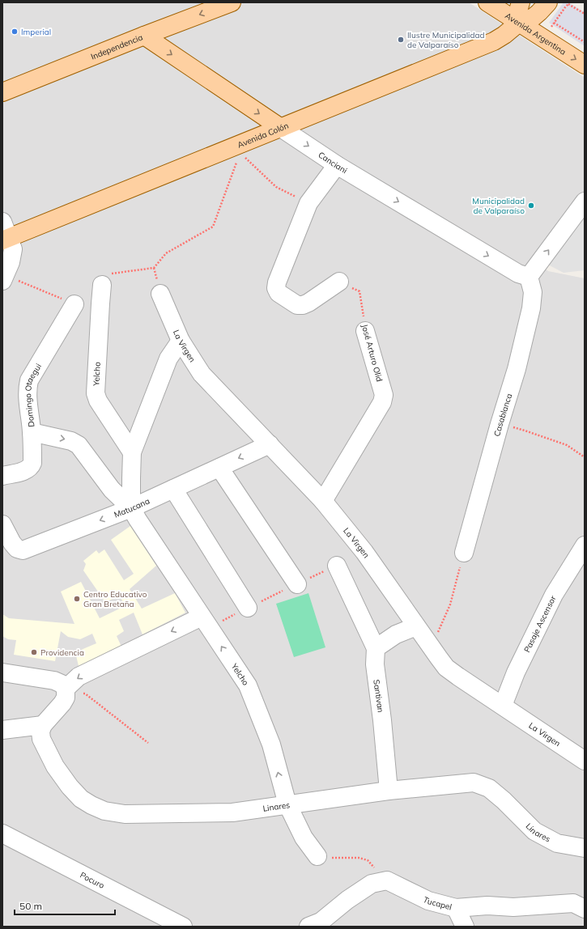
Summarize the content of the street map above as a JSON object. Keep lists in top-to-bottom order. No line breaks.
{"streets":{"main road":["Avenida Argentina","Independencia","Avenida Colón","Canciani"],"street":["La Virgen","José Arturo Olid","Yelcho","Domingo Otaegui","Casablanca","Matucana","Pasaje Ascensor","Santivan","Linares","Pocuro","Tucapel"]},"crossings":[["Avenida Argentina","Avenida Colón"],["Independencia","Canciani"],["Avenida Colón","Canciani"],["Canciani","Casablanca"],["La Virgen","José Arturo Olid"],["La Virgen","Matucana"],["La Virgen","Pasaje Ascensor"],["Yelcho","Domingo Otaegui"],["Yelcho","Matucana"],["Yelcho","Linares"],["Santivan","Linares"]],"one_way":["Avenida Argentina","Independencia","Canciani"],"places":["Imperial","Ilustre Municipalidad de Valparaíso","Municipalidad de Valparaíso","Centro Educativo Gran Bretaña","Providencia"],"scale_bar":"50 m"}
